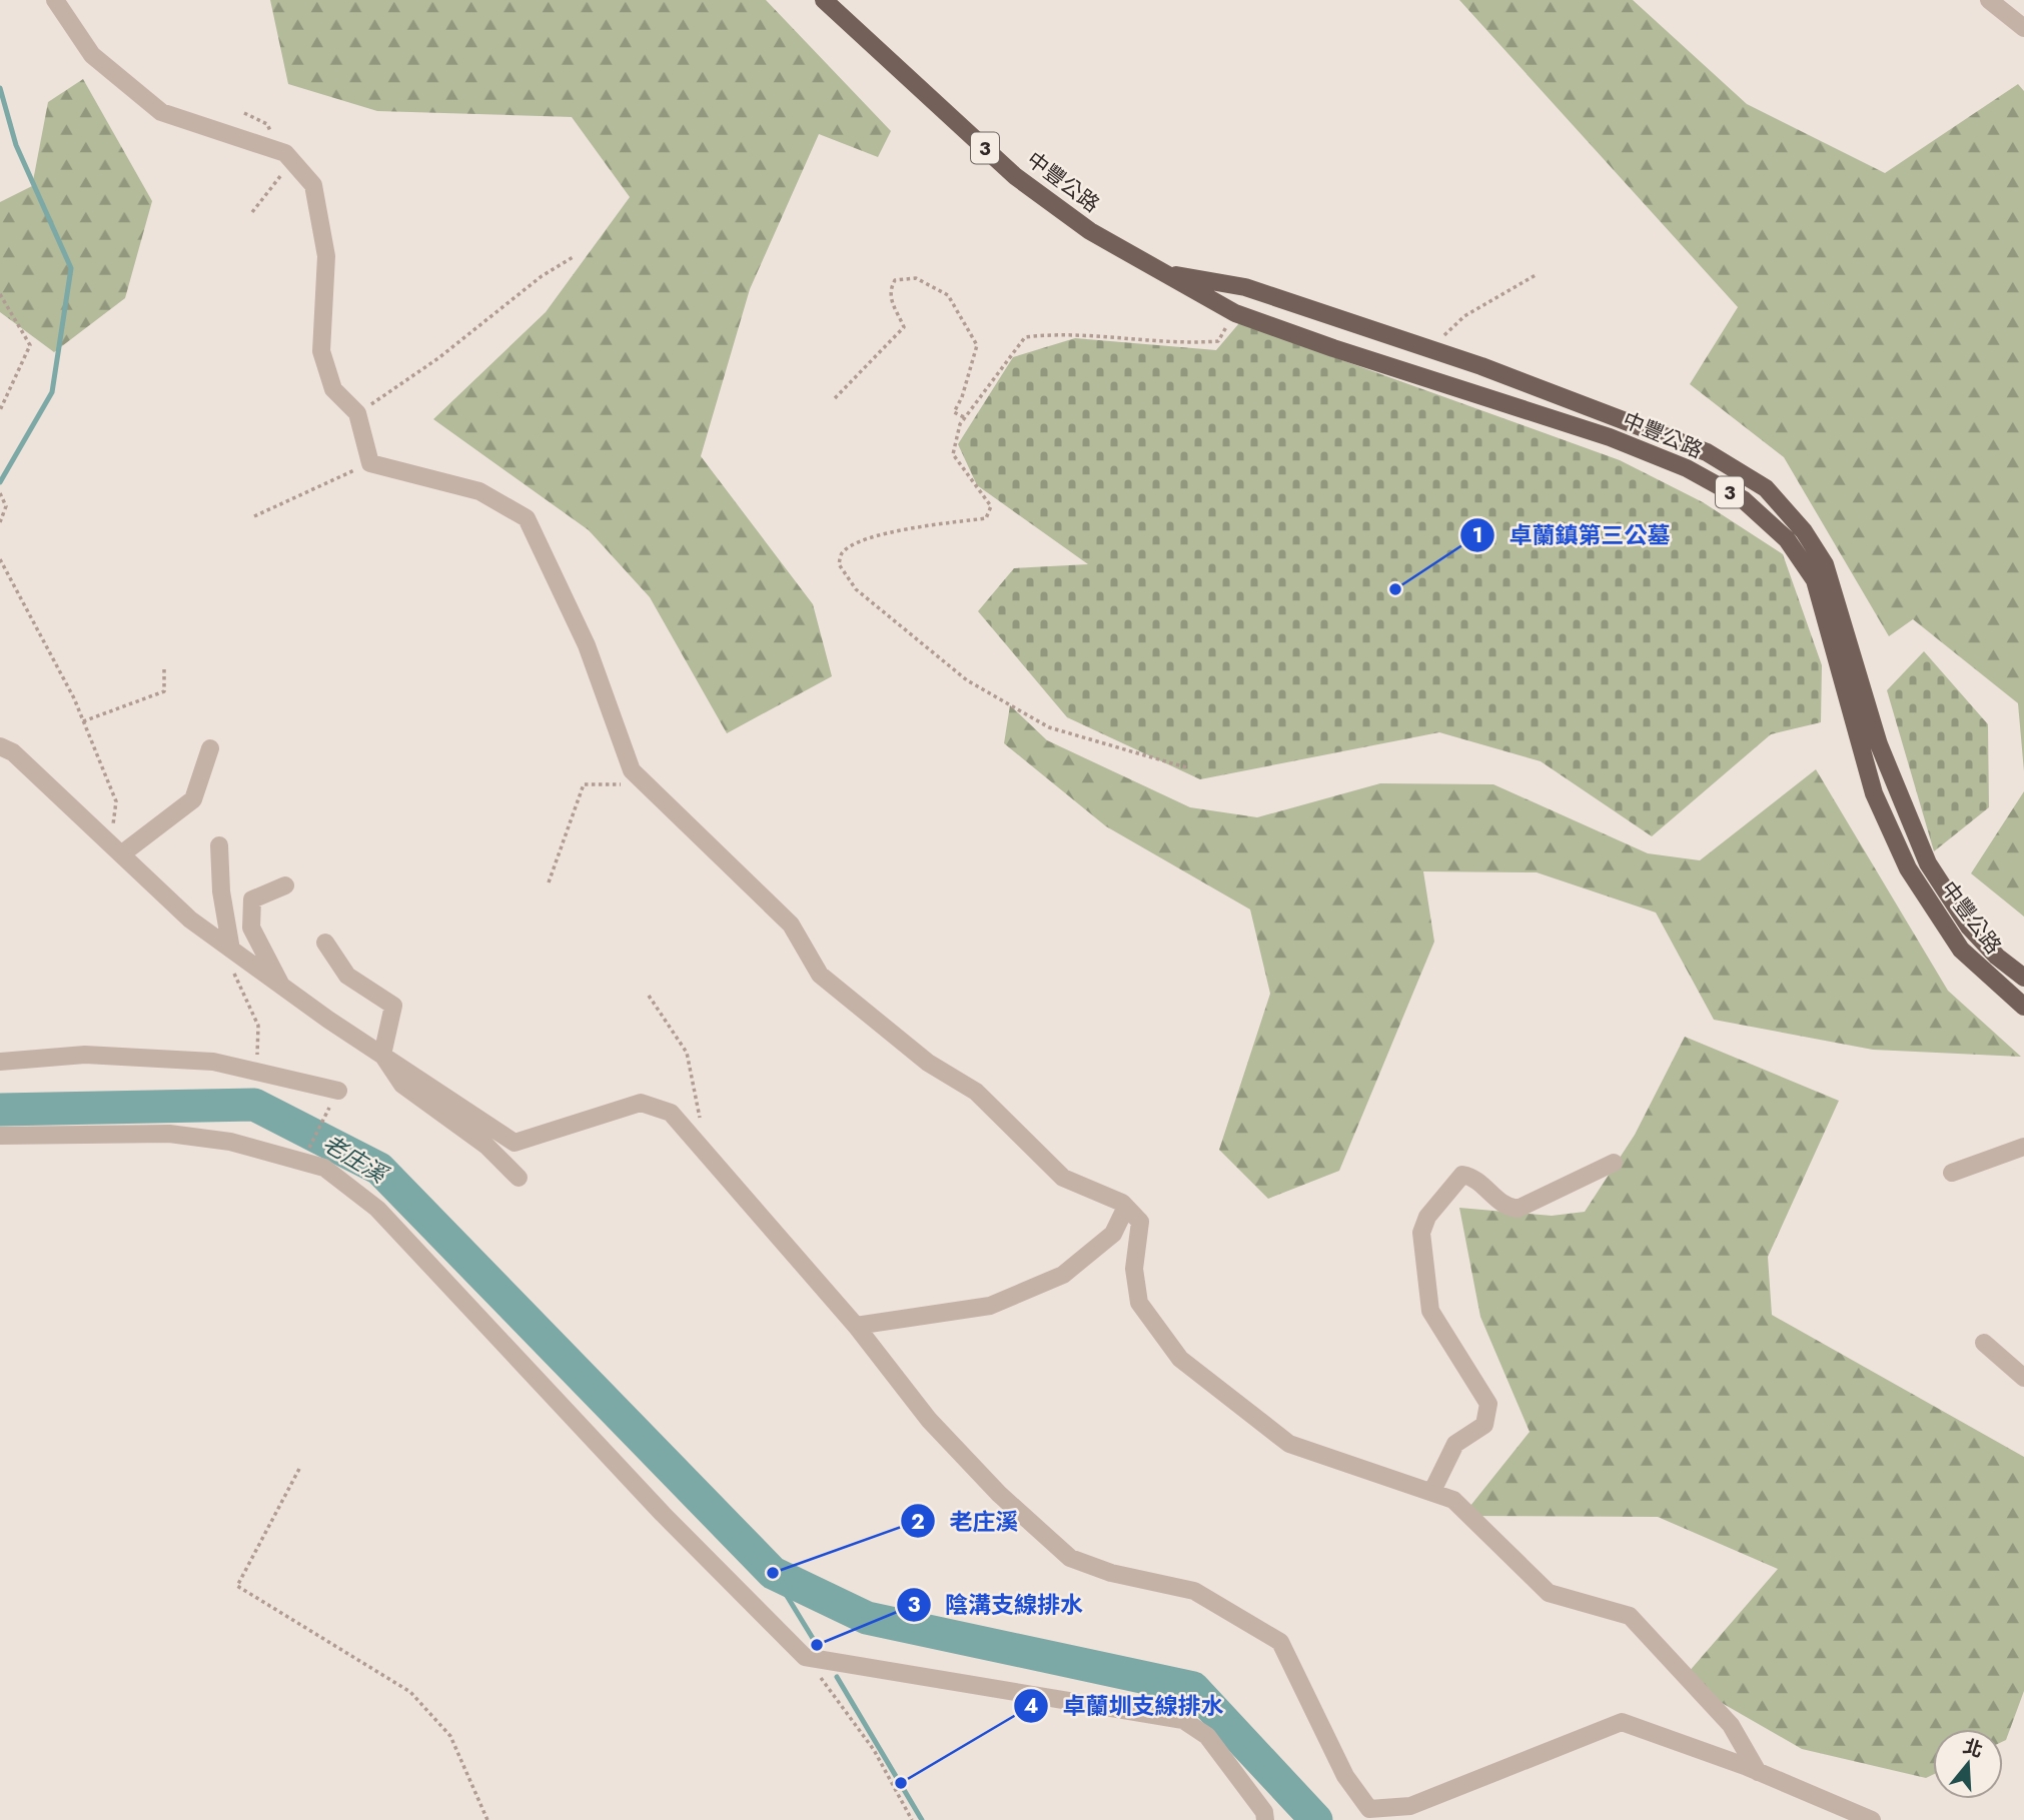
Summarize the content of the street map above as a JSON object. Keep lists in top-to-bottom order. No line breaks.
{"streets":{"main road":["3","中豐公路"]},"water":["老庄溪"],"places":["卓蘭鎮第三公墓","老庄溪","陰溝支線排水","卓蘭圳支線排水"],"north":"top"}
